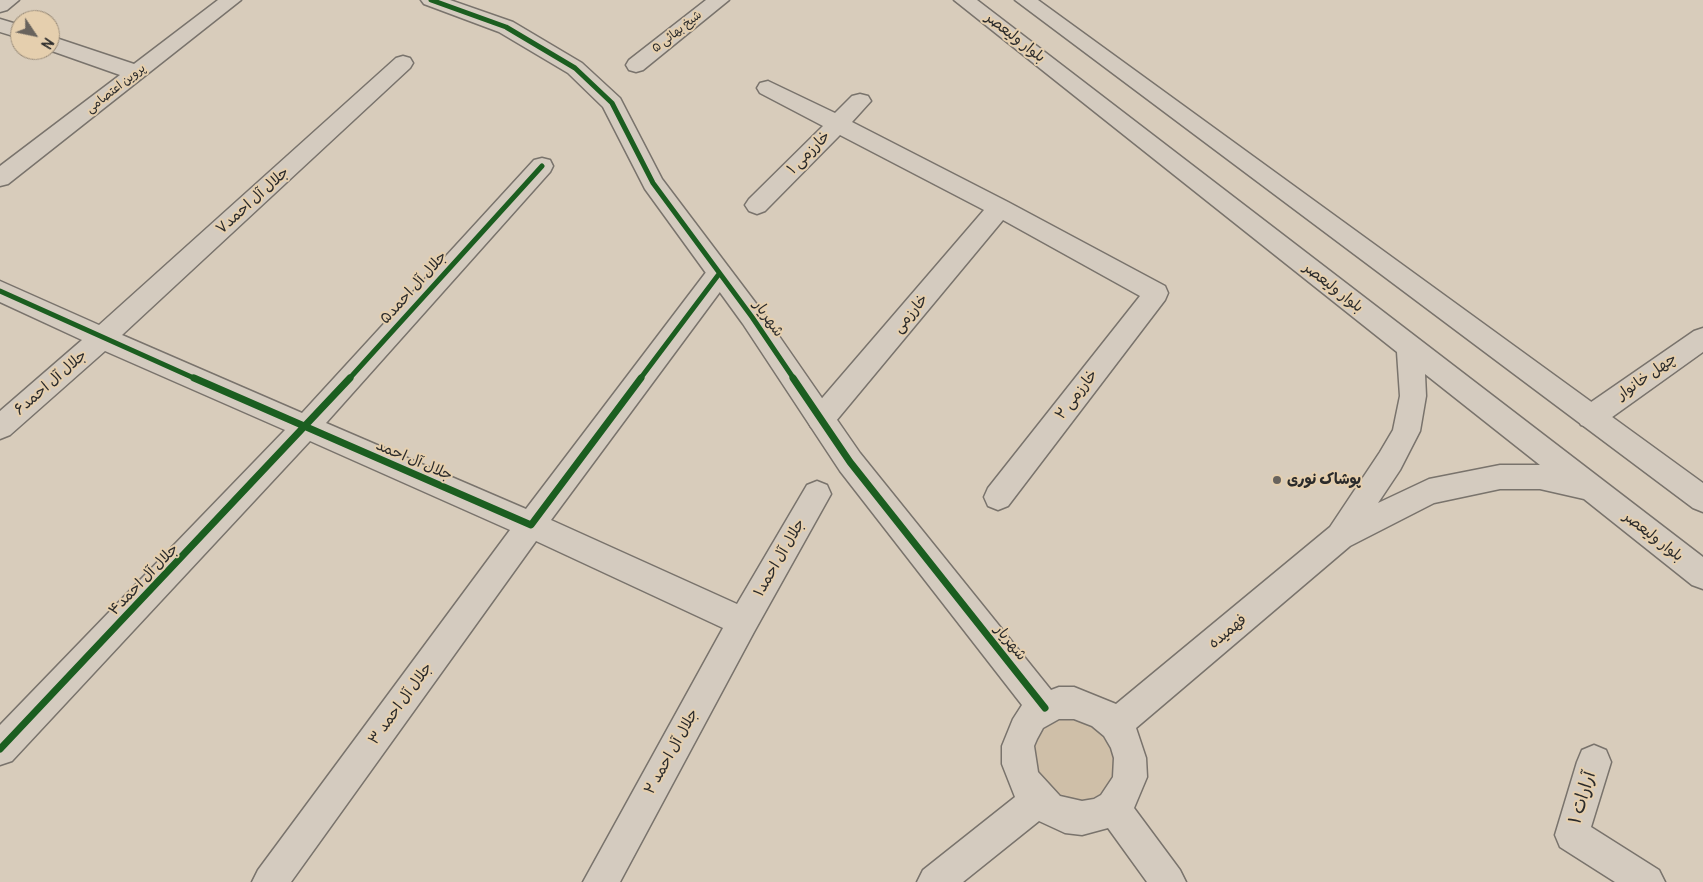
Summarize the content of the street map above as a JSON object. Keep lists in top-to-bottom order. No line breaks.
{"streets":{"street":["شیخ بهائی ۵","بلوار ولیعصر","پروین اعتصامی","خارزمی ۱","جلال آل احمد۷","جلال آل احمد۵","خارزمی","شهریار","چهل خانوار","جلال آل احمد۶","خارزمی ۲","جلال آل احمد","جلال آل احمد۱","جلال آل احمد۴","فهمیده","جلال آل احمد ۳","جلال آل احمد ۲","آرارات ۱"]},"crossings":[["بلوار ولیعصر","چهل خانوار"],["بلوار ولیعصر","فهمیده"],["جلال آل احمد۷","جلال آل احمد۶"],["جلال آل احمد۷","جلال آل احمد"],["جلال آل احمد۵","جلال آل احمد"],["جلال آل احمد۵","جلال آل احمد۴"],["خارزمی","شهریار"],["خارزمی","خارزمی ۲"],["شهریار","فهمیده"],["جلال آل احمد۶","جلال آل احمد"],["جلال آل احمد","جلال آل احمد۱"],["جلال آل احمد","جلال آل احمد۴"],["جلال آل احمد","جلال آل احمد ۳"],["جلال آل احمد","جلال آل احمد ۲"],["جلال آل احمد۱","جلال آل احمد ۲"]],"places":["پوشاک نوری"],"north":"bottom right"}
